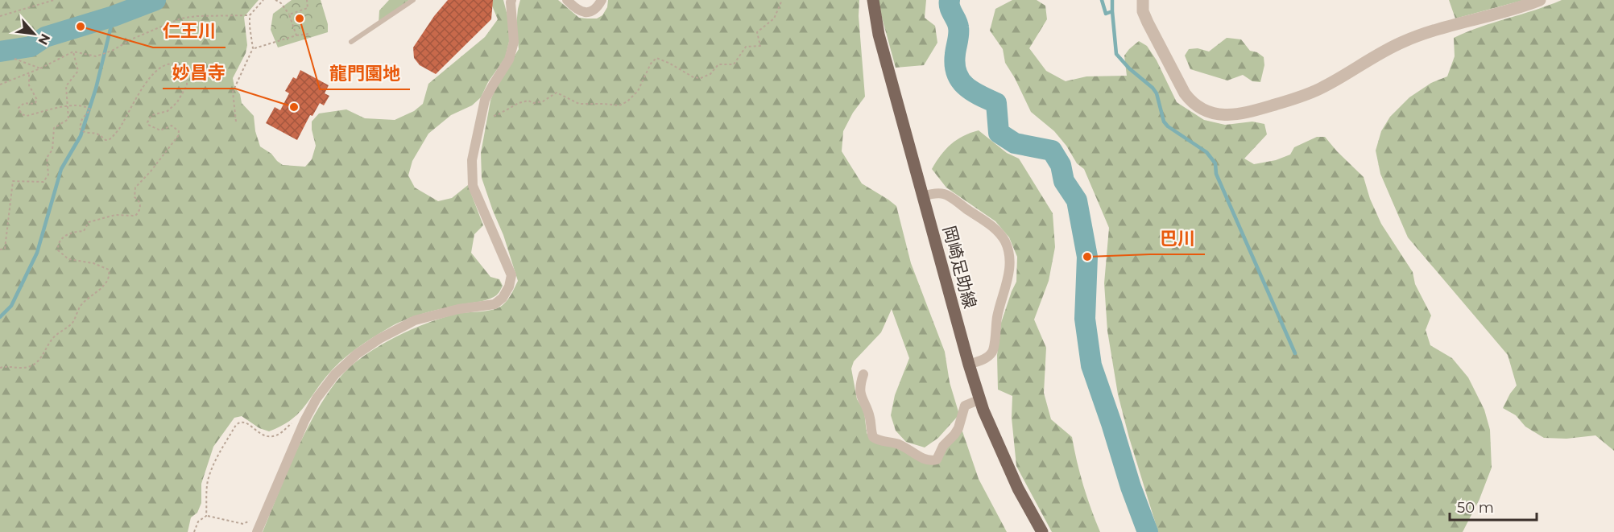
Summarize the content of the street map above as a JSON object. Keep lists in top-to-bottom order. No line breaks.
{"streets":{"main road":["岡崎足助線"]},"places":["龍門園地","仁王川","妙昌寺","巴川"],"scale_bar":"50 m","north":"bottom right"}
